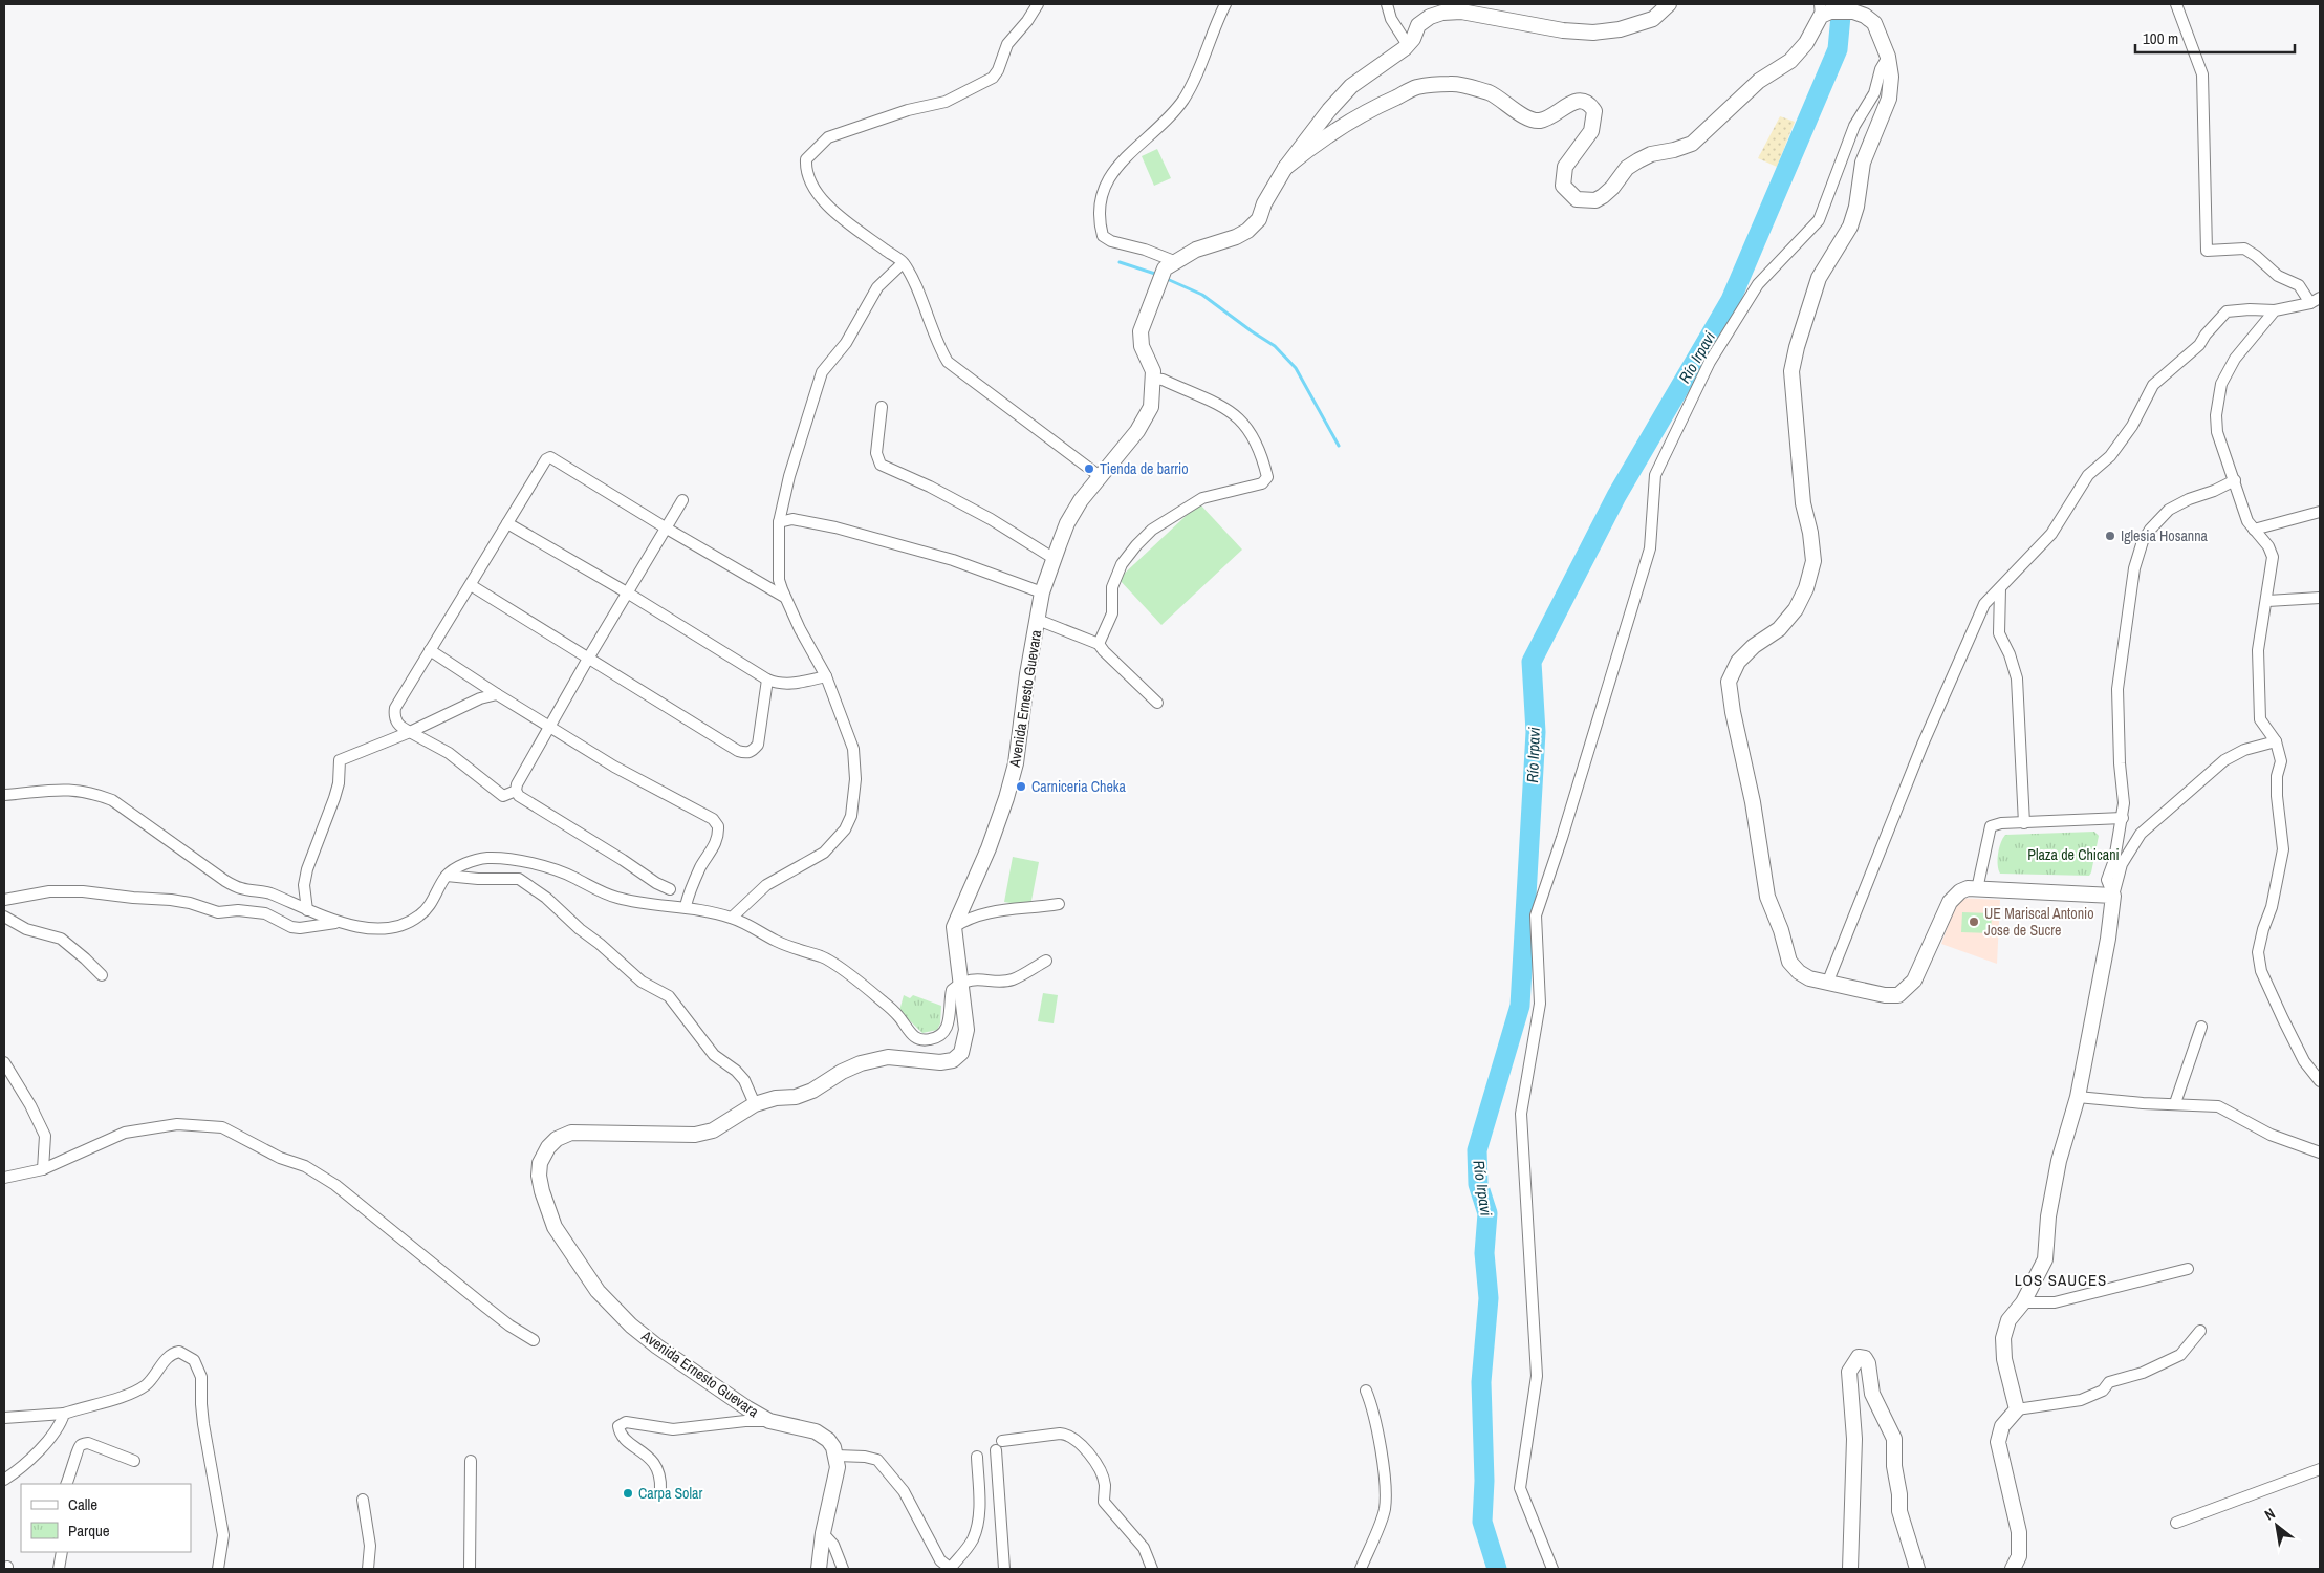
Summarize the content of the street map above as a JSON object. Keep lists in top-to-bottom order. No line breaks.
{"streets":{"street":["Avenida Ernesto Guevara"]},"districts":["LOS SAUCES"],"water":["Río Irpavi"],"parks":["Plaza de Chicani"],"places":["Tienda de barrio","Iglesia Hosanna","Carniceria Cheka","UE Mariscal Antonio Jose de Sucre","Carpa Solar"],"legend":["Calle","Parque"],"scale_bar":"100 m","north":"top left"}
